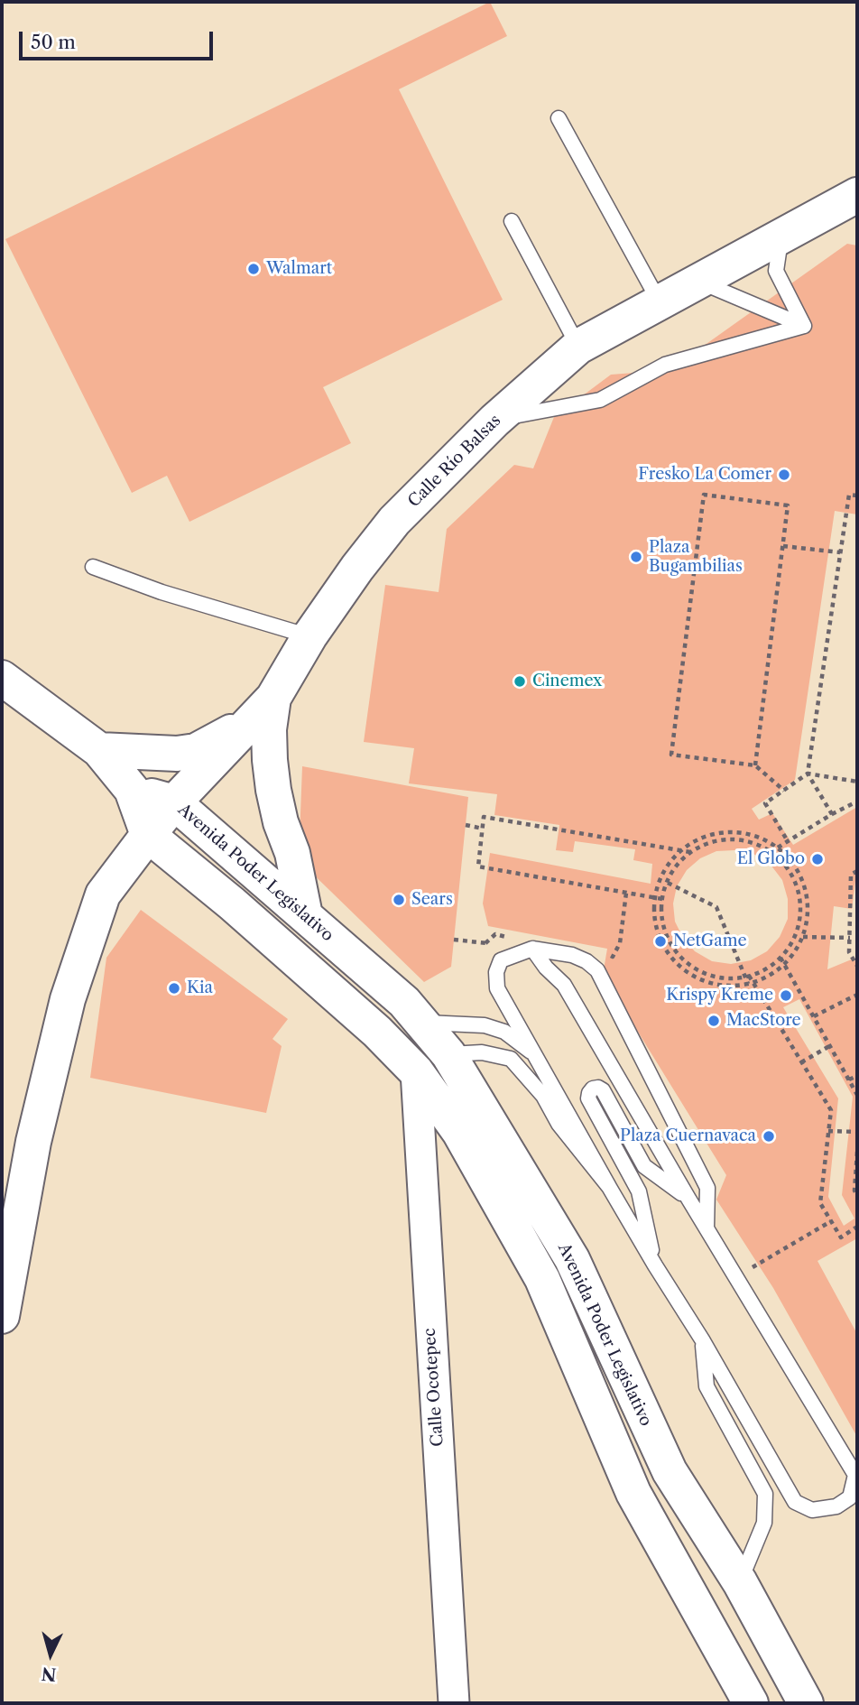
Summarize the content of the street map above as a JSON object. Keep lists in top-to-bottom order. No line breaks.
{"streets":{"street":["Calle Río Balsas","Avenida Poder Legislativo","Calle Ocotepec"]},"crossings":[["Calle Río Balsas","Avenida Poder Legislativo"],["Avenida Poder Legislativo","Calle Ocotepec"]],"places":["Walmart","Fresko La Comer","Plaza Bugambilias","Cinemex","El Globo","Sears","NetGame","Kia","Krispy Kreme","MacStore","Plaza Cuernavaca"],"scale_bar":"50 m","north":"bottom"}
